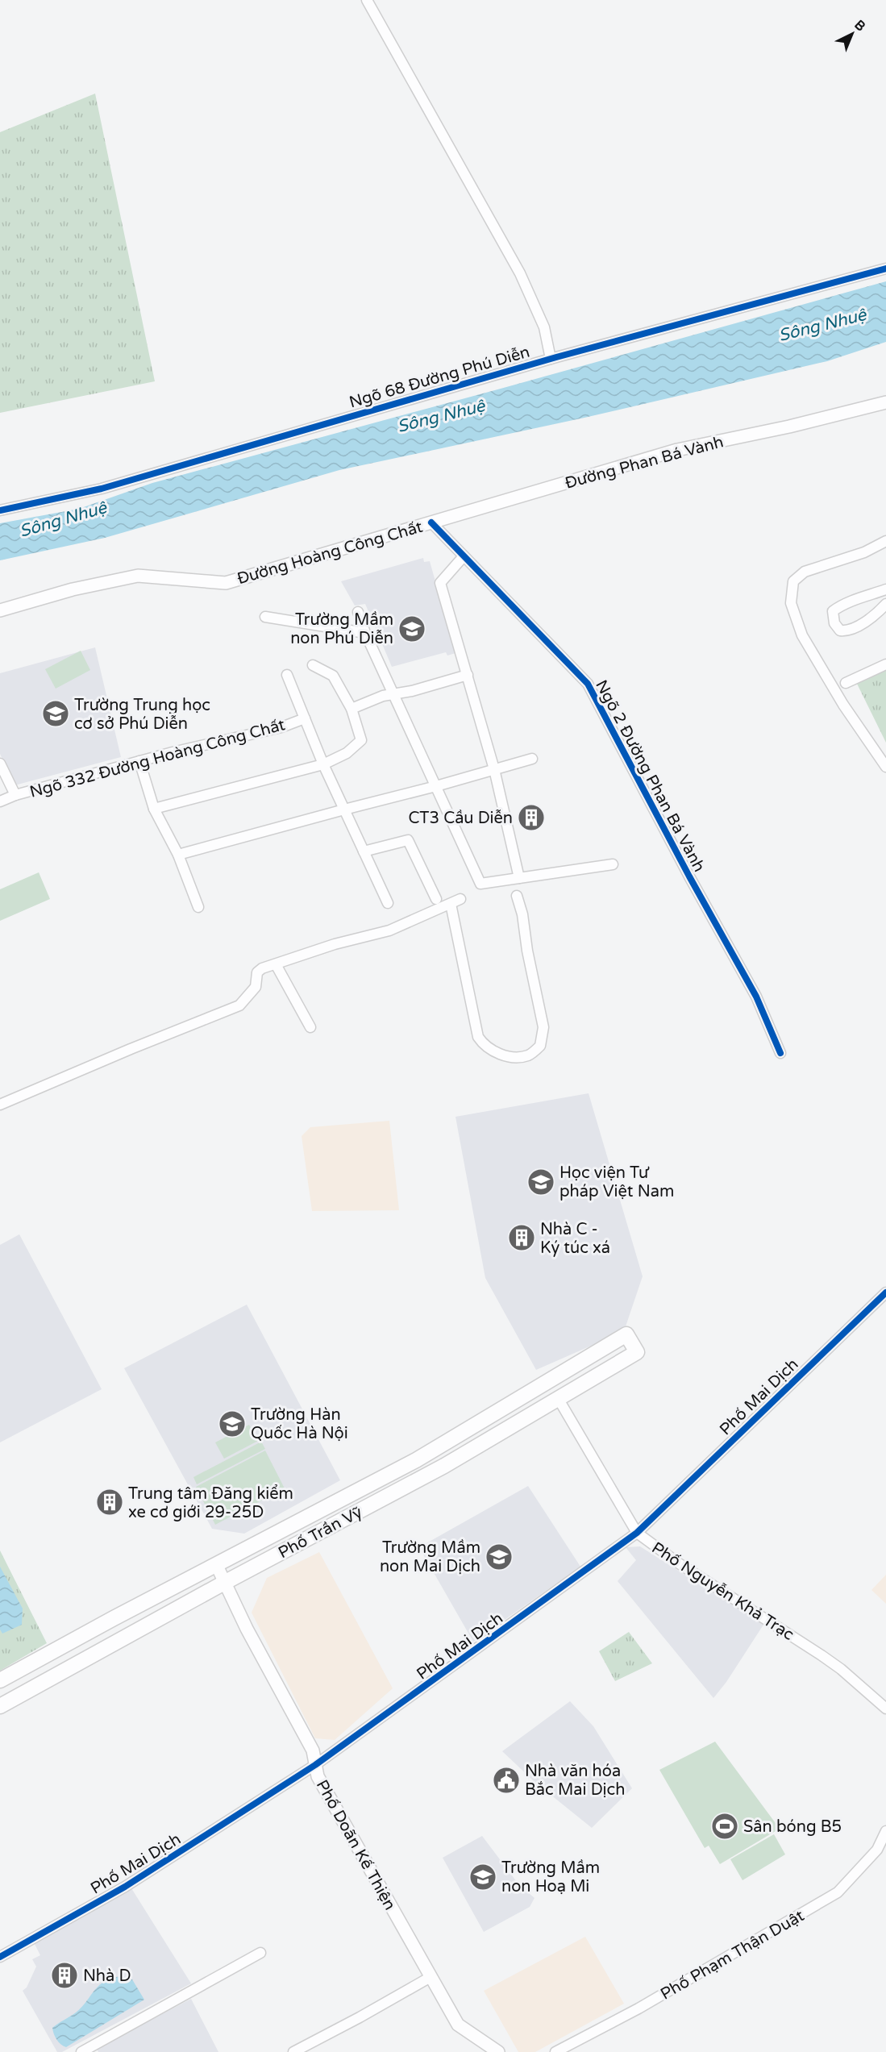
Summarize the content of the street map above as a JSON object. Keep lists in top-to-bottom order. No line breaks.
{"streets":{"main road":["Phố Trần Vỹ"],"street":["Ngõ 68 Đường Phú Diễn","Đường Phan Bá Vành","Đường Hoàng Công Chất","Ngõ 332 Đường Hoàng Công Chất","Ngõ 2 Đường Phan Bá Vành","Phố Mai Dịch","Phố Nguyễn Khả Trạc","Phố Doãn Kế Thiện","Phố Phạm Thận Duật"]},"crossings":[["Đường Phan Bá Vành","Đường Hoàng Công Chất"],["Đường Phan Bá Vành","Ngõ 2 Đường Phan Bá Vành"],["Đường Hoàng Công Chất","Ngõ 2 Đường Phan Bá Vành"],["Phố Mai Dịch","Phố Nguyễn Khả Trạc"],["Phố Mai Dịch","Phố Doãn Kế Thiện"],["Phố Trần Vỹ","Phố Nguyễn Khả Trạc"],["Phố Trần Vỹ","Phố Doãn Kế Thiện"]],"water":["Sông Nhuệ"],"places":{"school or university":["Trường Mầm non Phú Diễn","Trường Trung học cơ sở Phú Diễn","Học viện Tư pháp Việt Nam","Trường Hàn Quốc Hà Nội","Trường Mầm non Mai Dịch","Trường Mầm non Hoạ Mi"],"building":["CT3 Cầu Diễn","Nhà C - Ký túc xá","Trung tâm Đăng kiểm xe cơ giới 29-25D","Nhà D"],"public building":["Nhà văn hóa Bắc Mai Dịch"],"sports":["Sân bóng B5"]},"north":"top right"}
